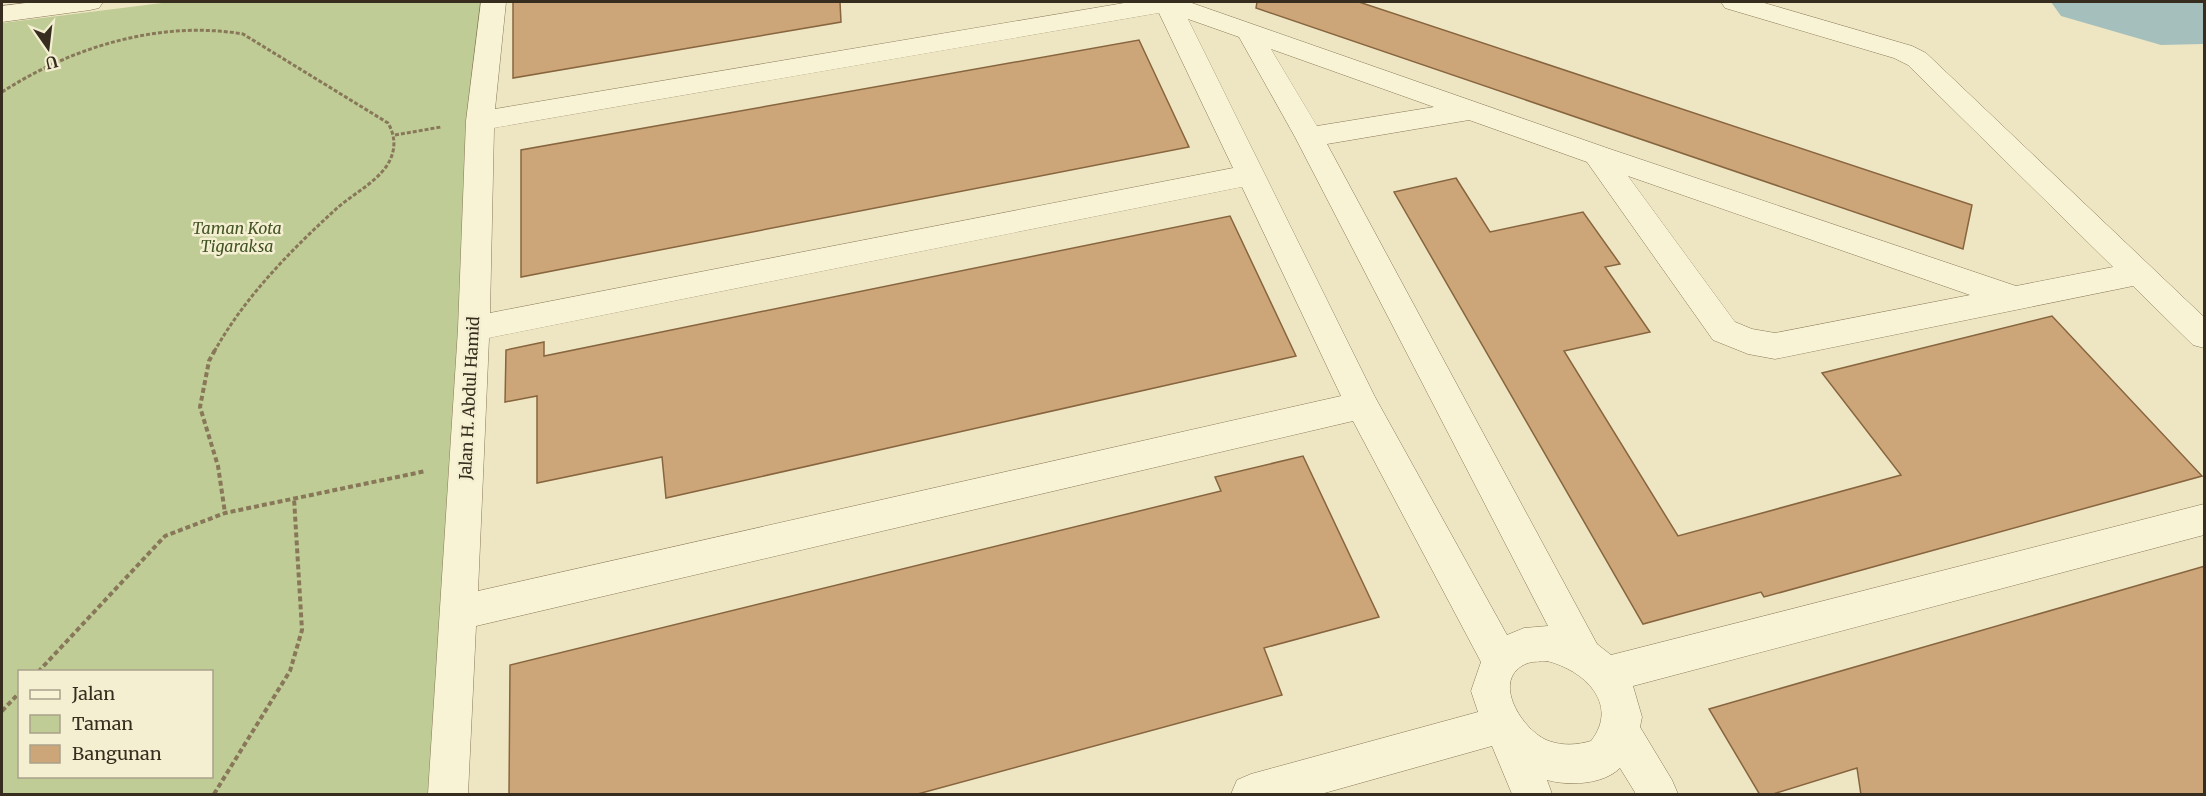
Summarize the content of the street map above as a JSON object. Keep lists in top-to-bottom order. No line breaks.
{"streets":{"street":["Jalan H. Abdul Hamid"]},"parks":["Taman Kota Tigaraksa"],"legend":["Jalan","Taman","Bangunan"],"north":"bottom"}
